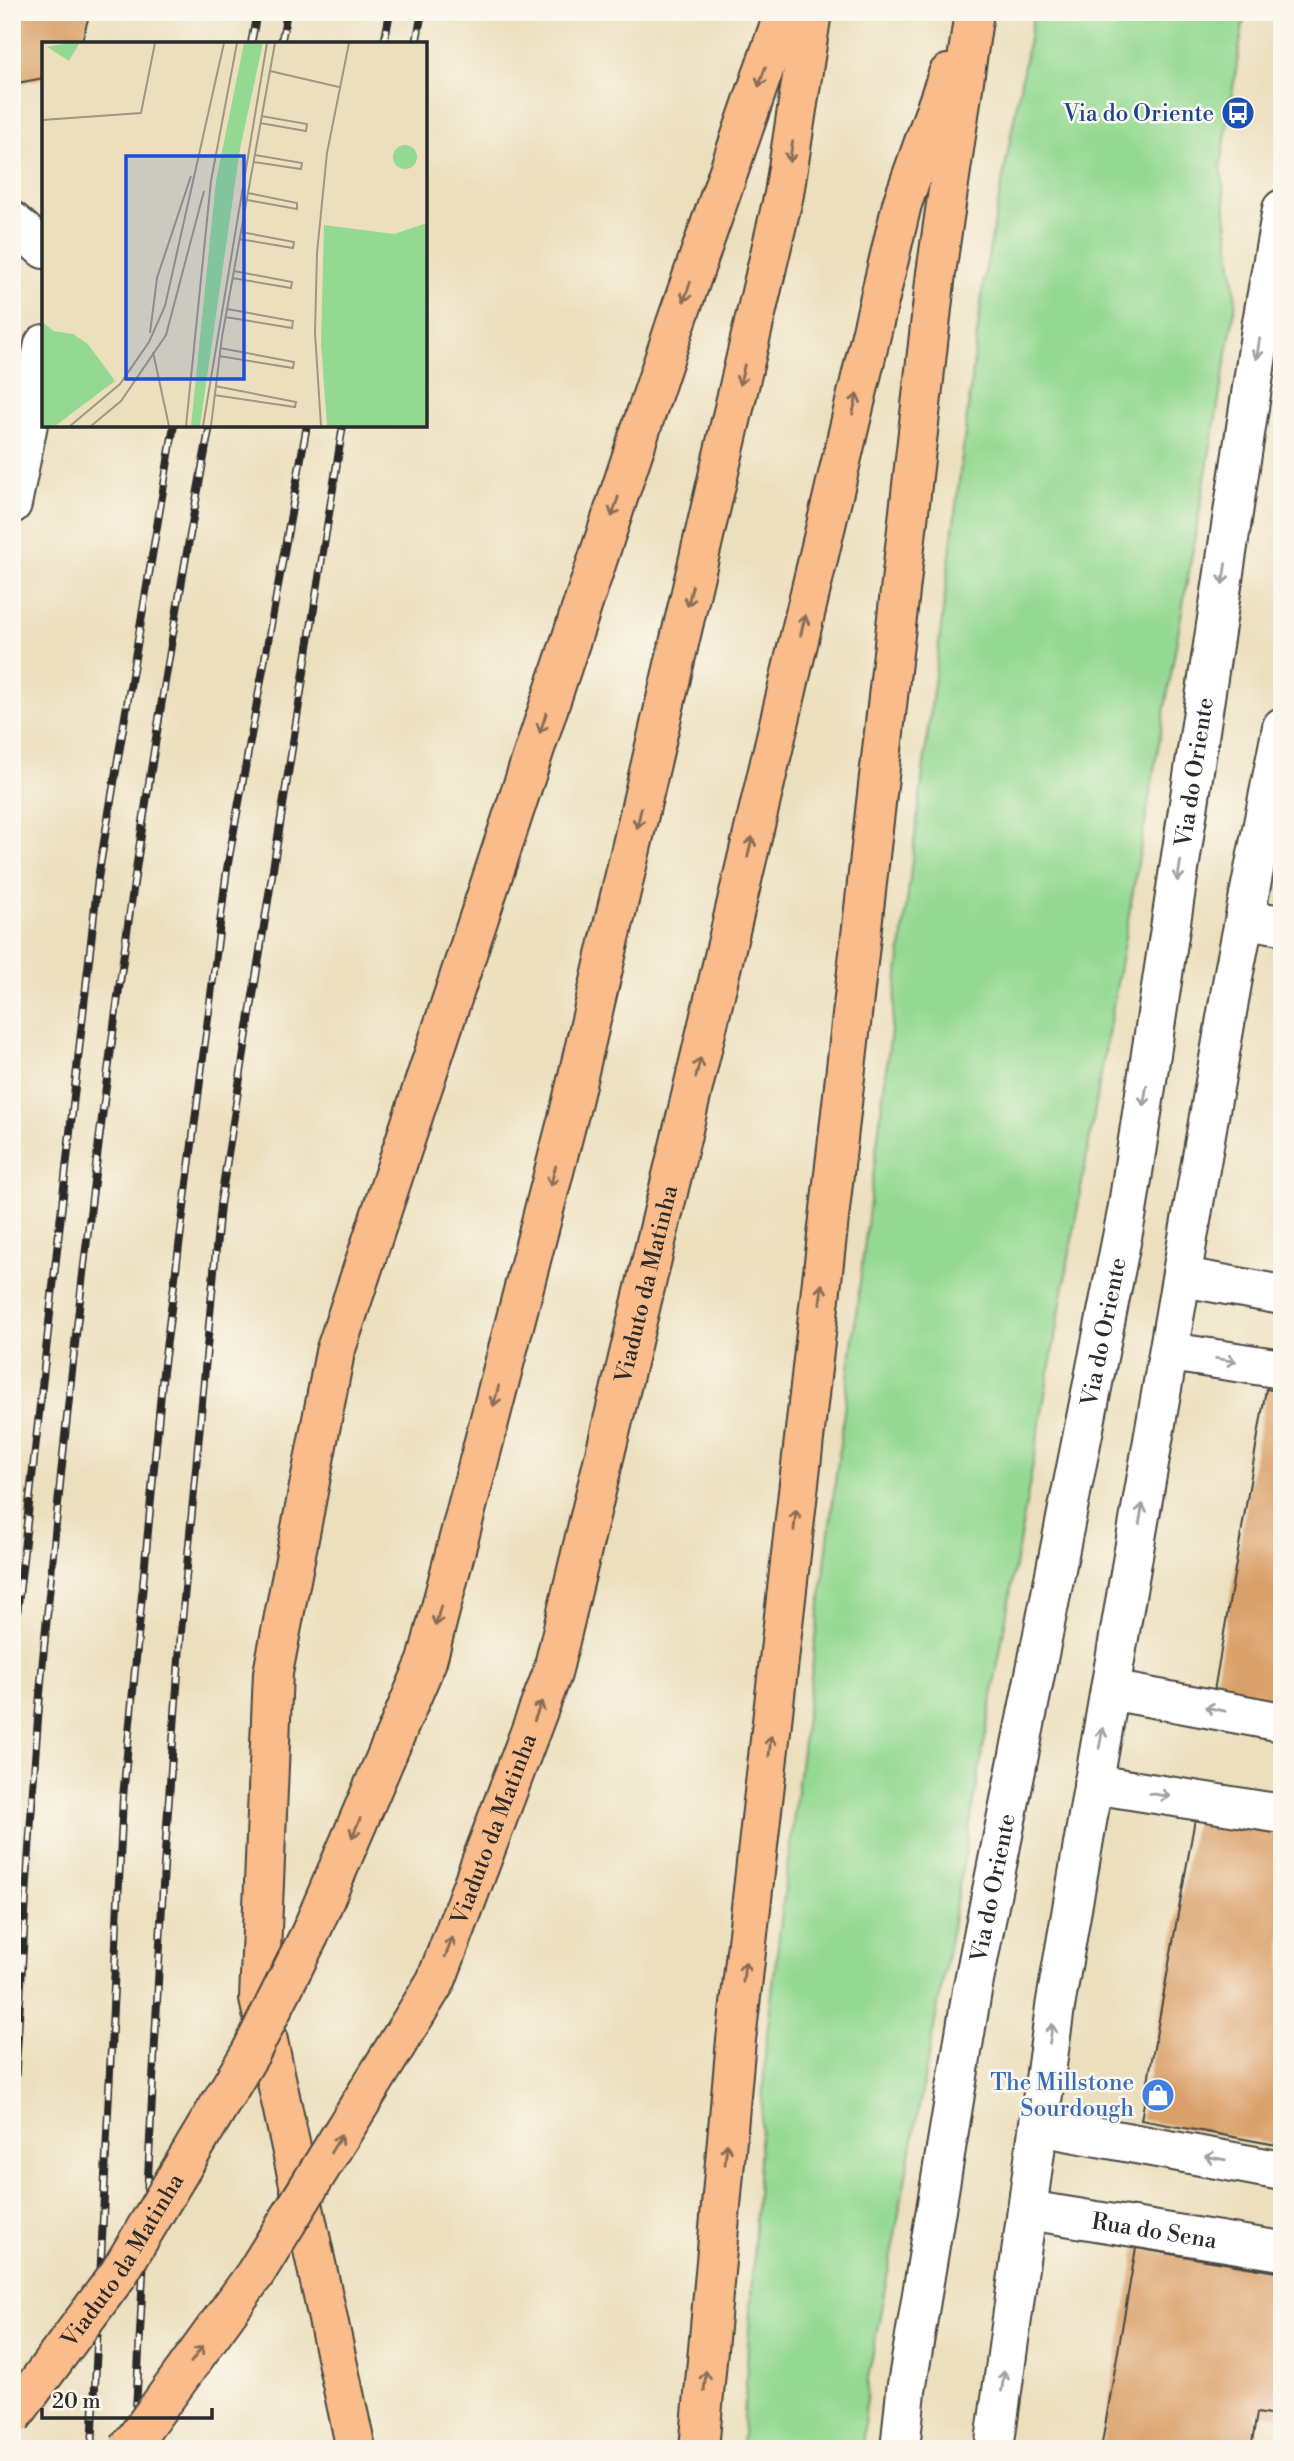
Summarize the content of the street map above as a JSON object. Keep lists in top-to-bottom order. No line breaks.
{"streets":{"highway":["Viaduto da Matinha"],"street":["Via do Oriente","Rua do Sena"]},"places":{"bus stop":["Via do Oriente"],"shop":["The Millstone Sourdough"]},"scale_bar":"20 m"}
